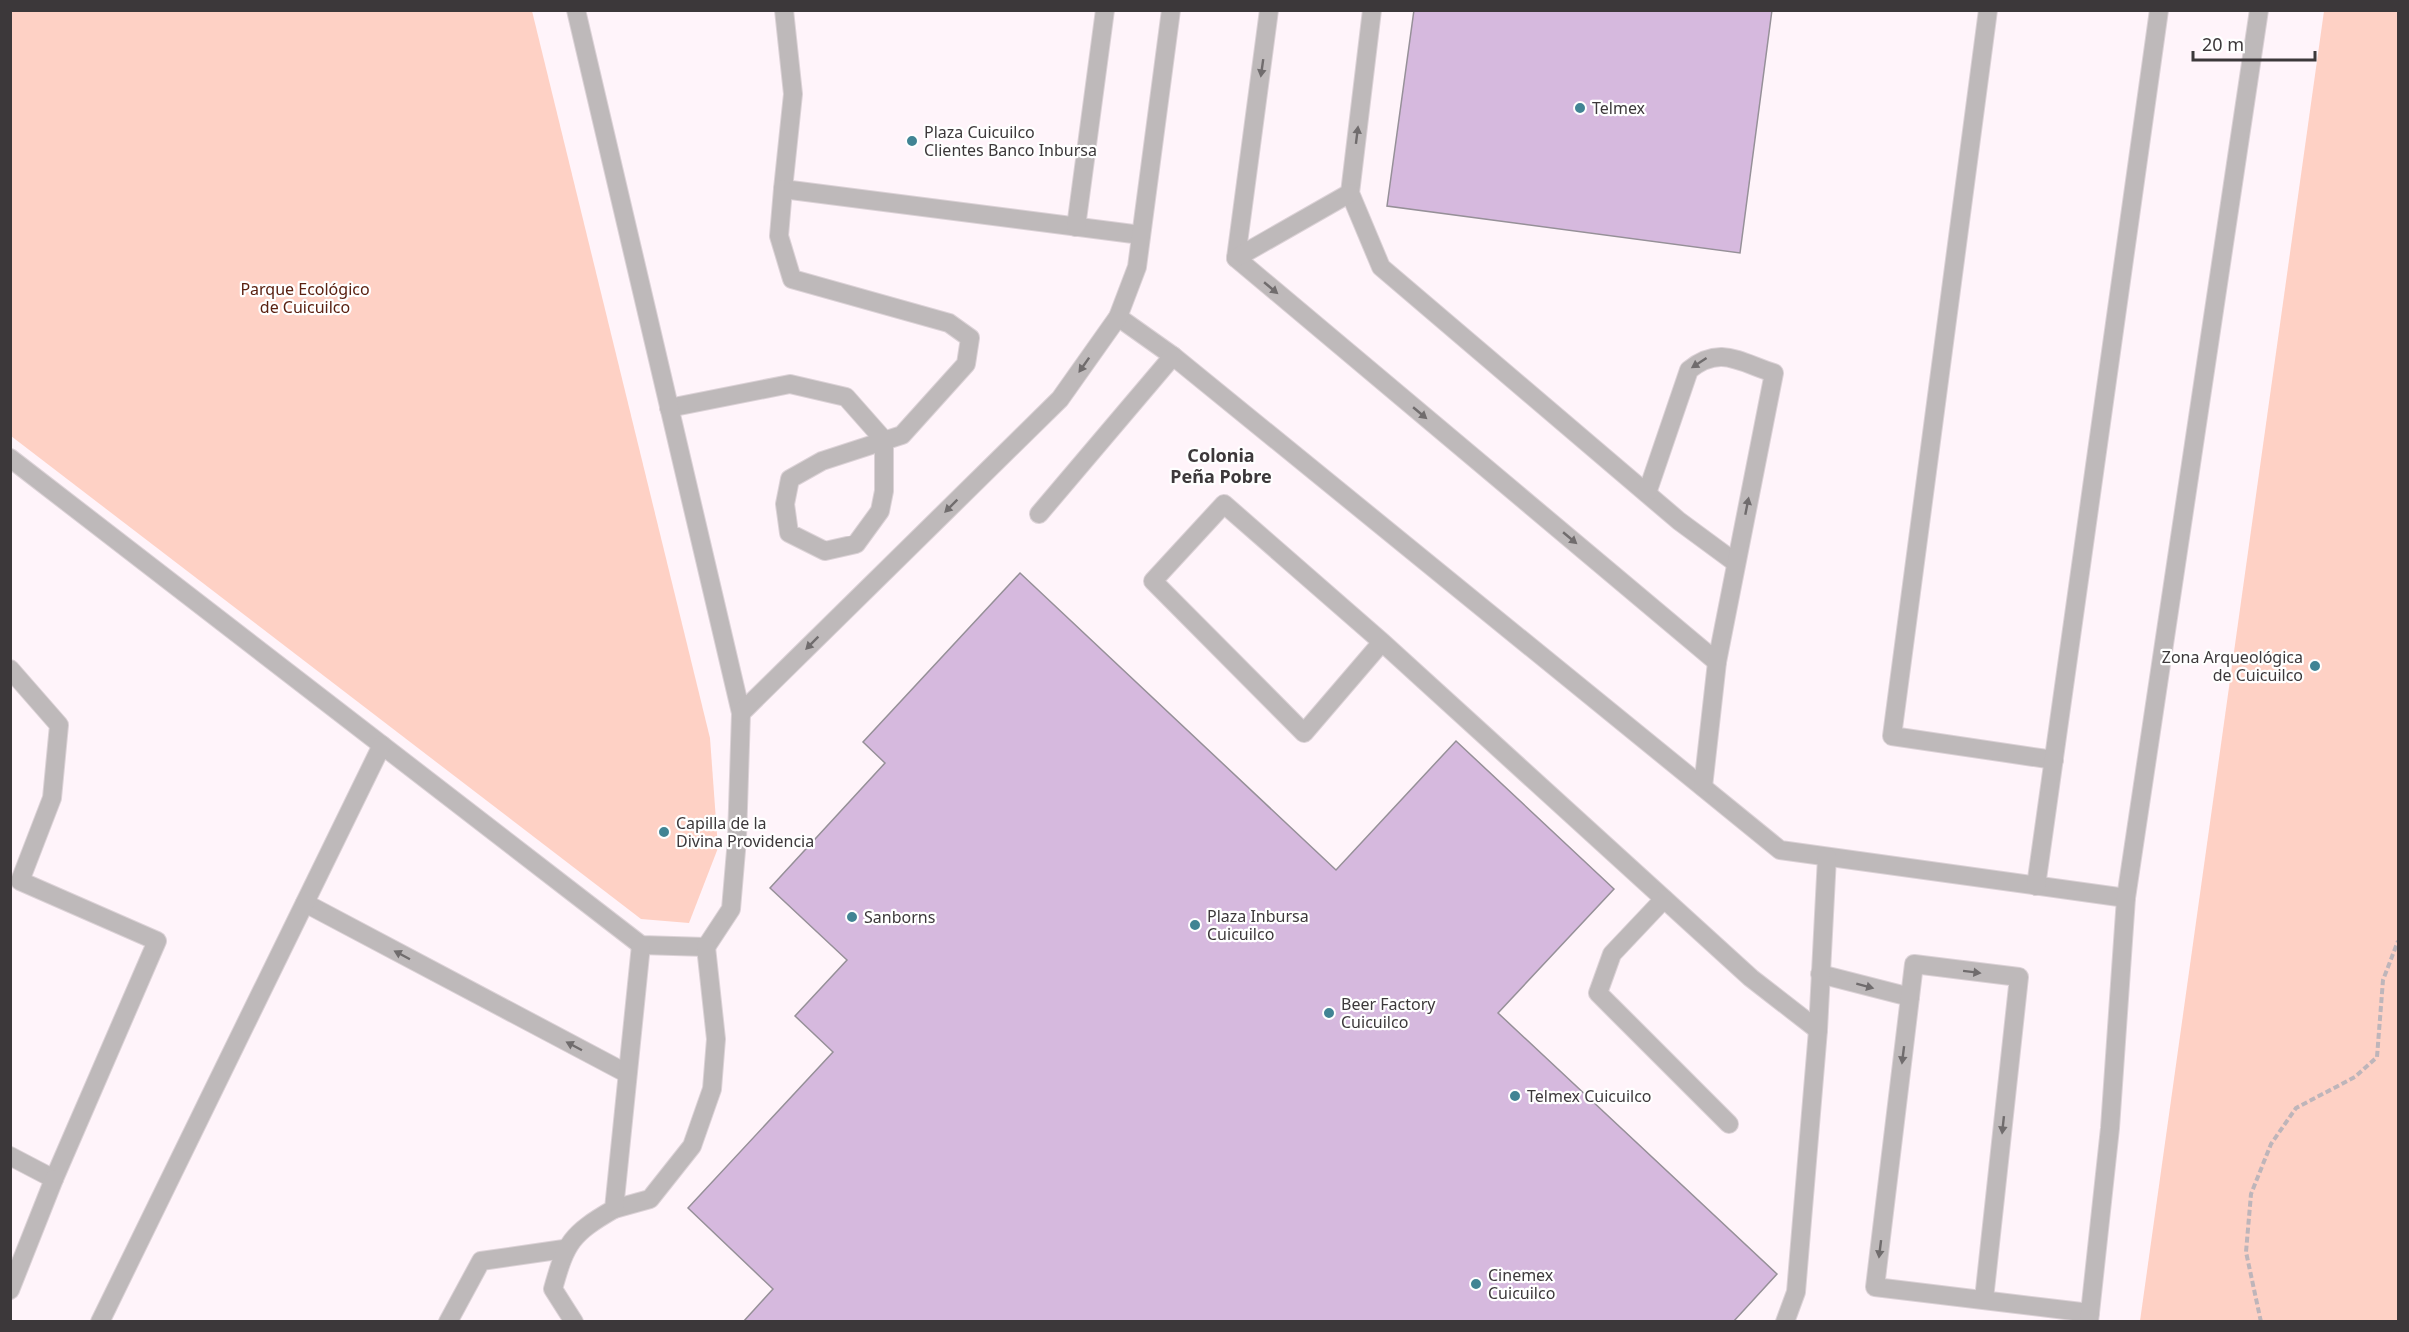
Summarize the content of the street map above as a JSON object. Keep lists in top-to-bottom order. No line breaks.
{"districts":["Colonia Peña Pobre"],"parks":["Parque Ecológico de Cuicuilco"],"places":["Telmex","Plaza Cuicuilco Clientes Banco Inbursa","Zona Arqueológica de Cuicuilco","Capilla de la Divina Providencia","Sanborns","Plaza Inbursa Cuicuilco","Beer Factory Cuicuilco","Telmex Cuicuilco","Cinemex Cuicuilco"],"scale_bar":"20 m"}
